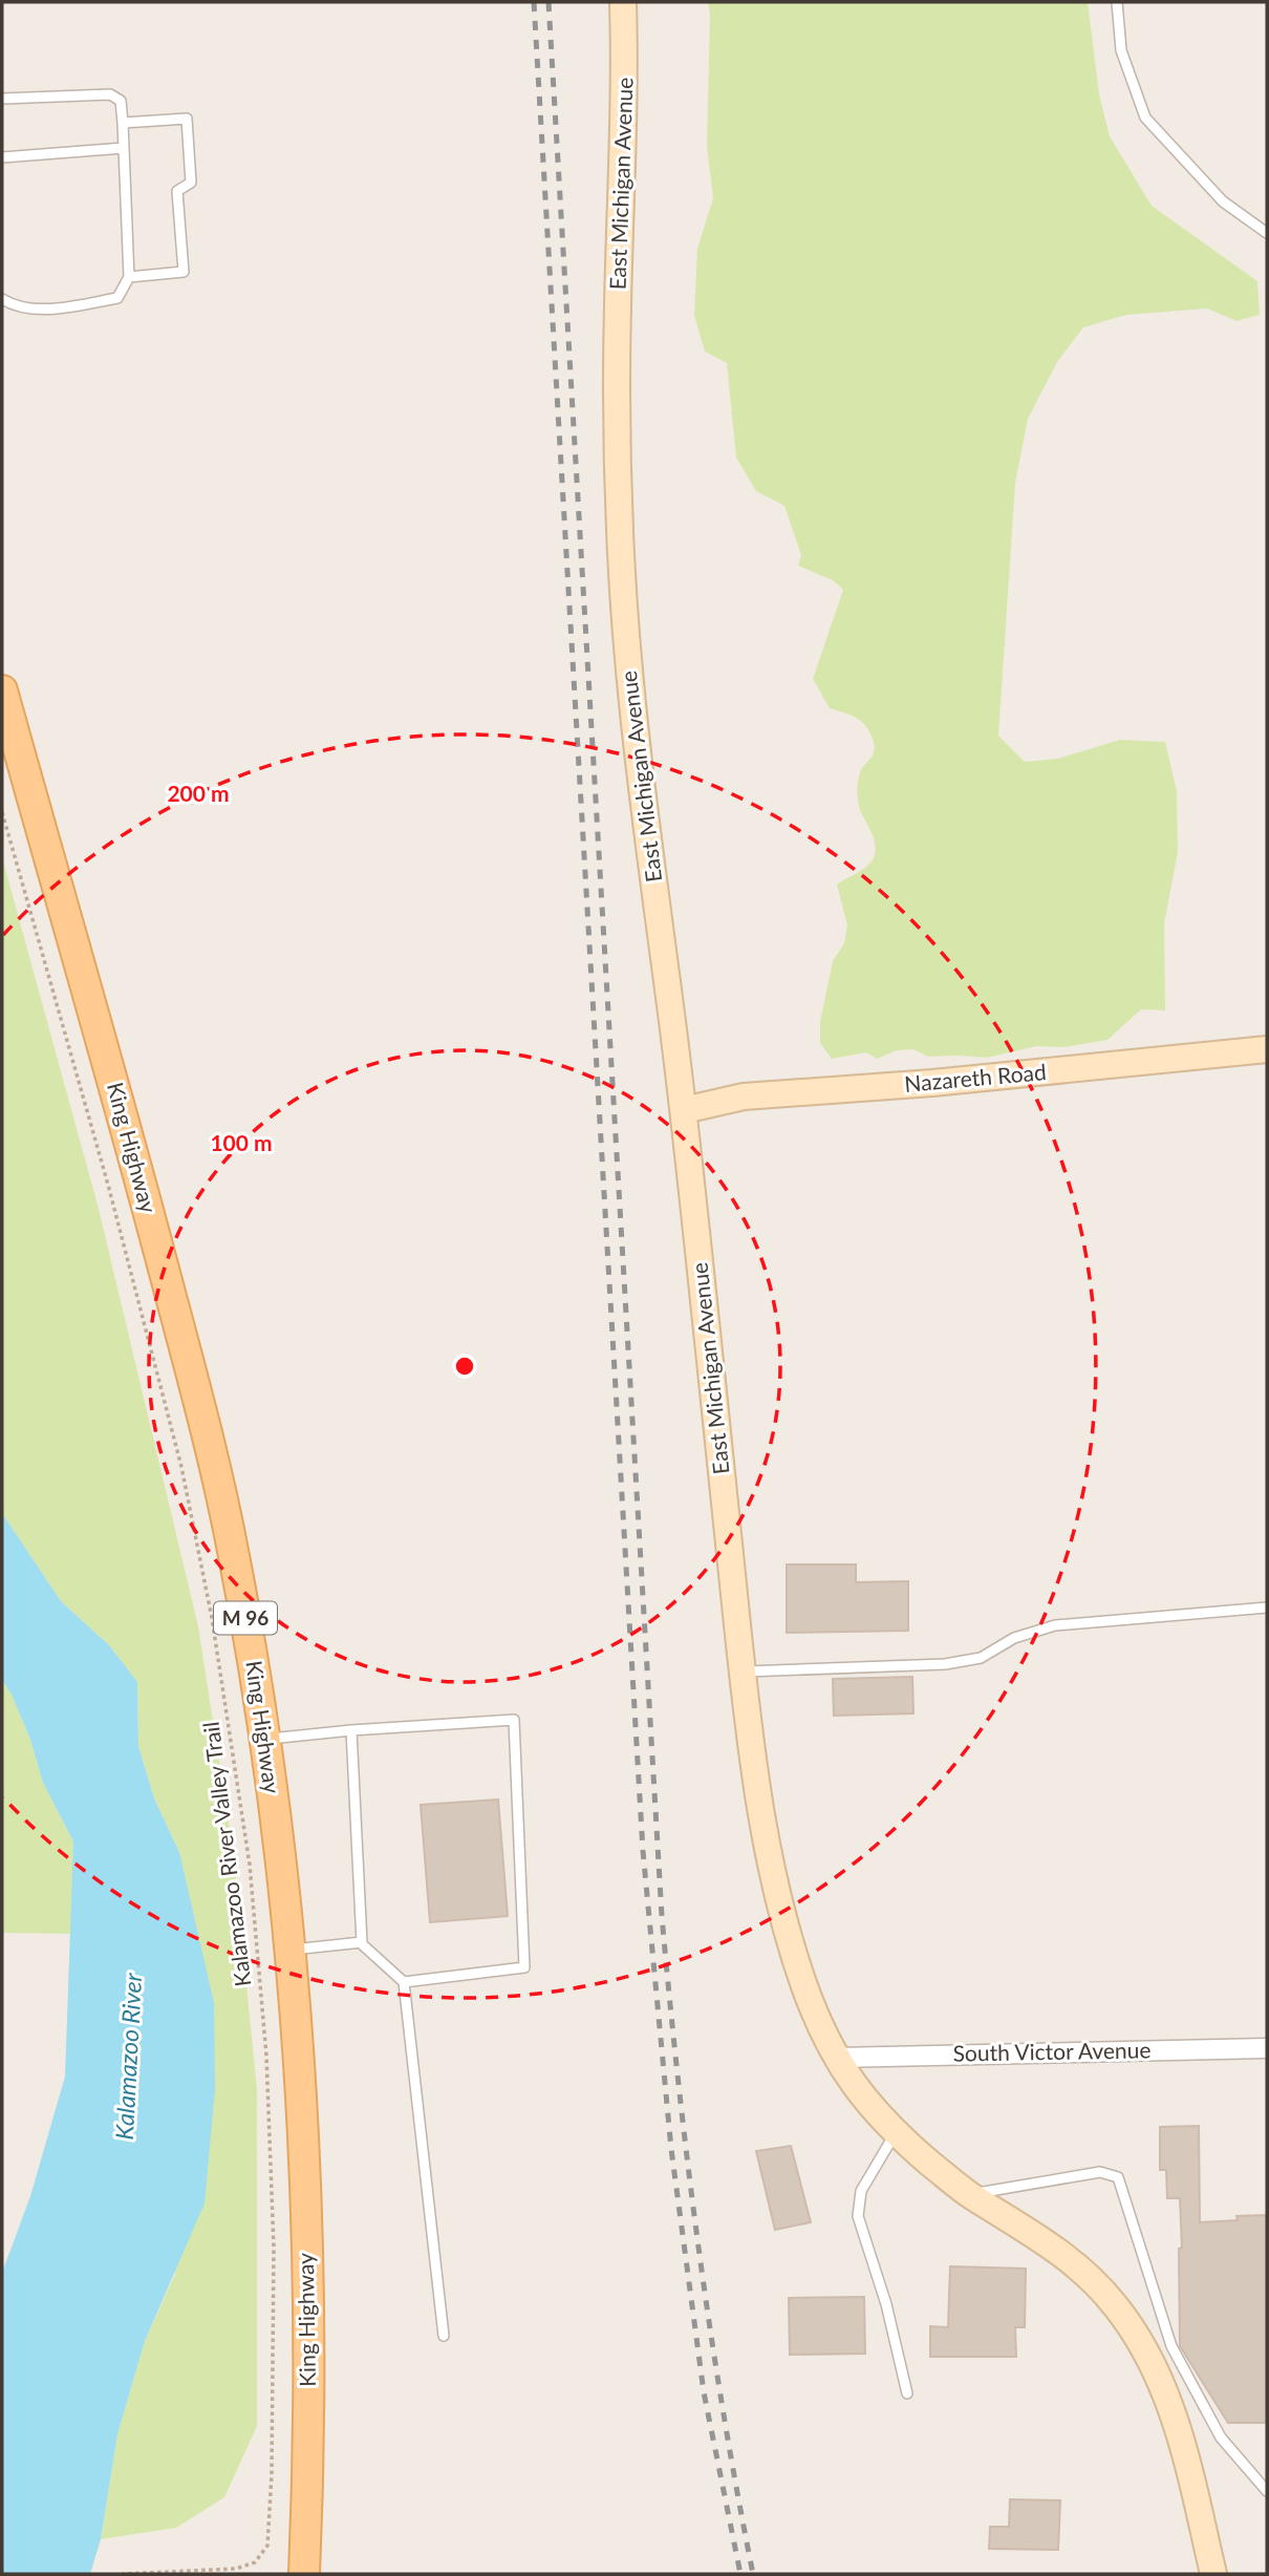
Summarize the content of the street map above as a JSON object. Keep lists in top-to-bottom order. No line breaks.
{"streets":{"main road":["King Highway","M 96"],"street":["East Michigan Avenue","Nazareth Road","South Victor Avenue"],"path":["Kalamazoo River Valley Trail"]},"crossings":[["East Michigan Avenue","Nazareth Road"],["East Michigan Avenue","South Victor Avenue"]],"water":["Kalamazoo River"],"rings":["200 m","100 m"]}
